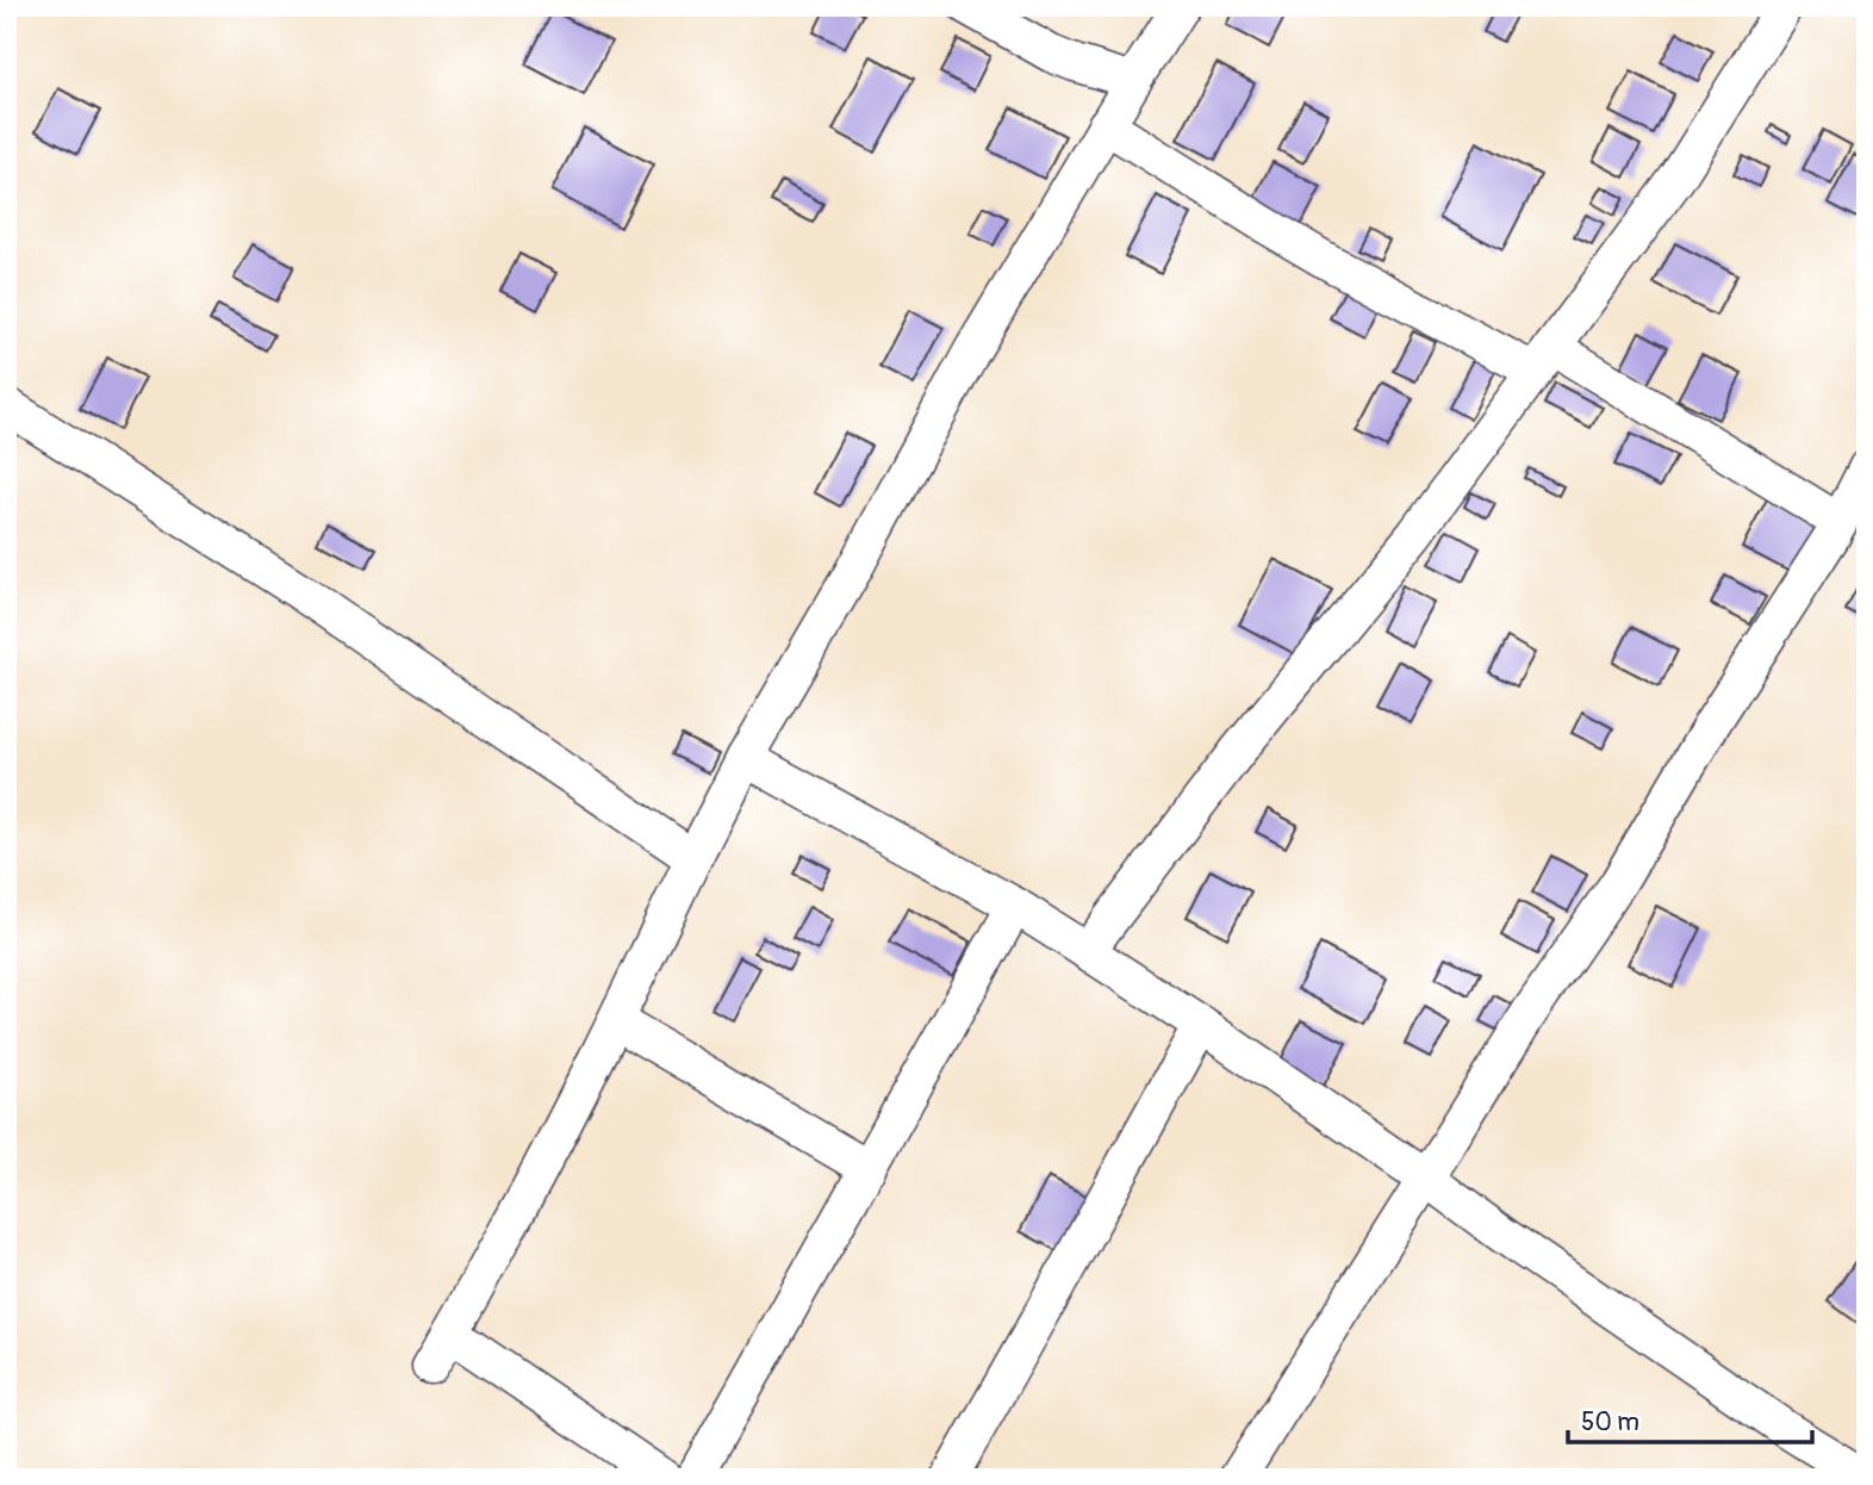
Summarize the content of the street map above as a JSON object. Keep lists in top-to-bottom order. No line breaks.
{"scale_bar":"50 m"}
